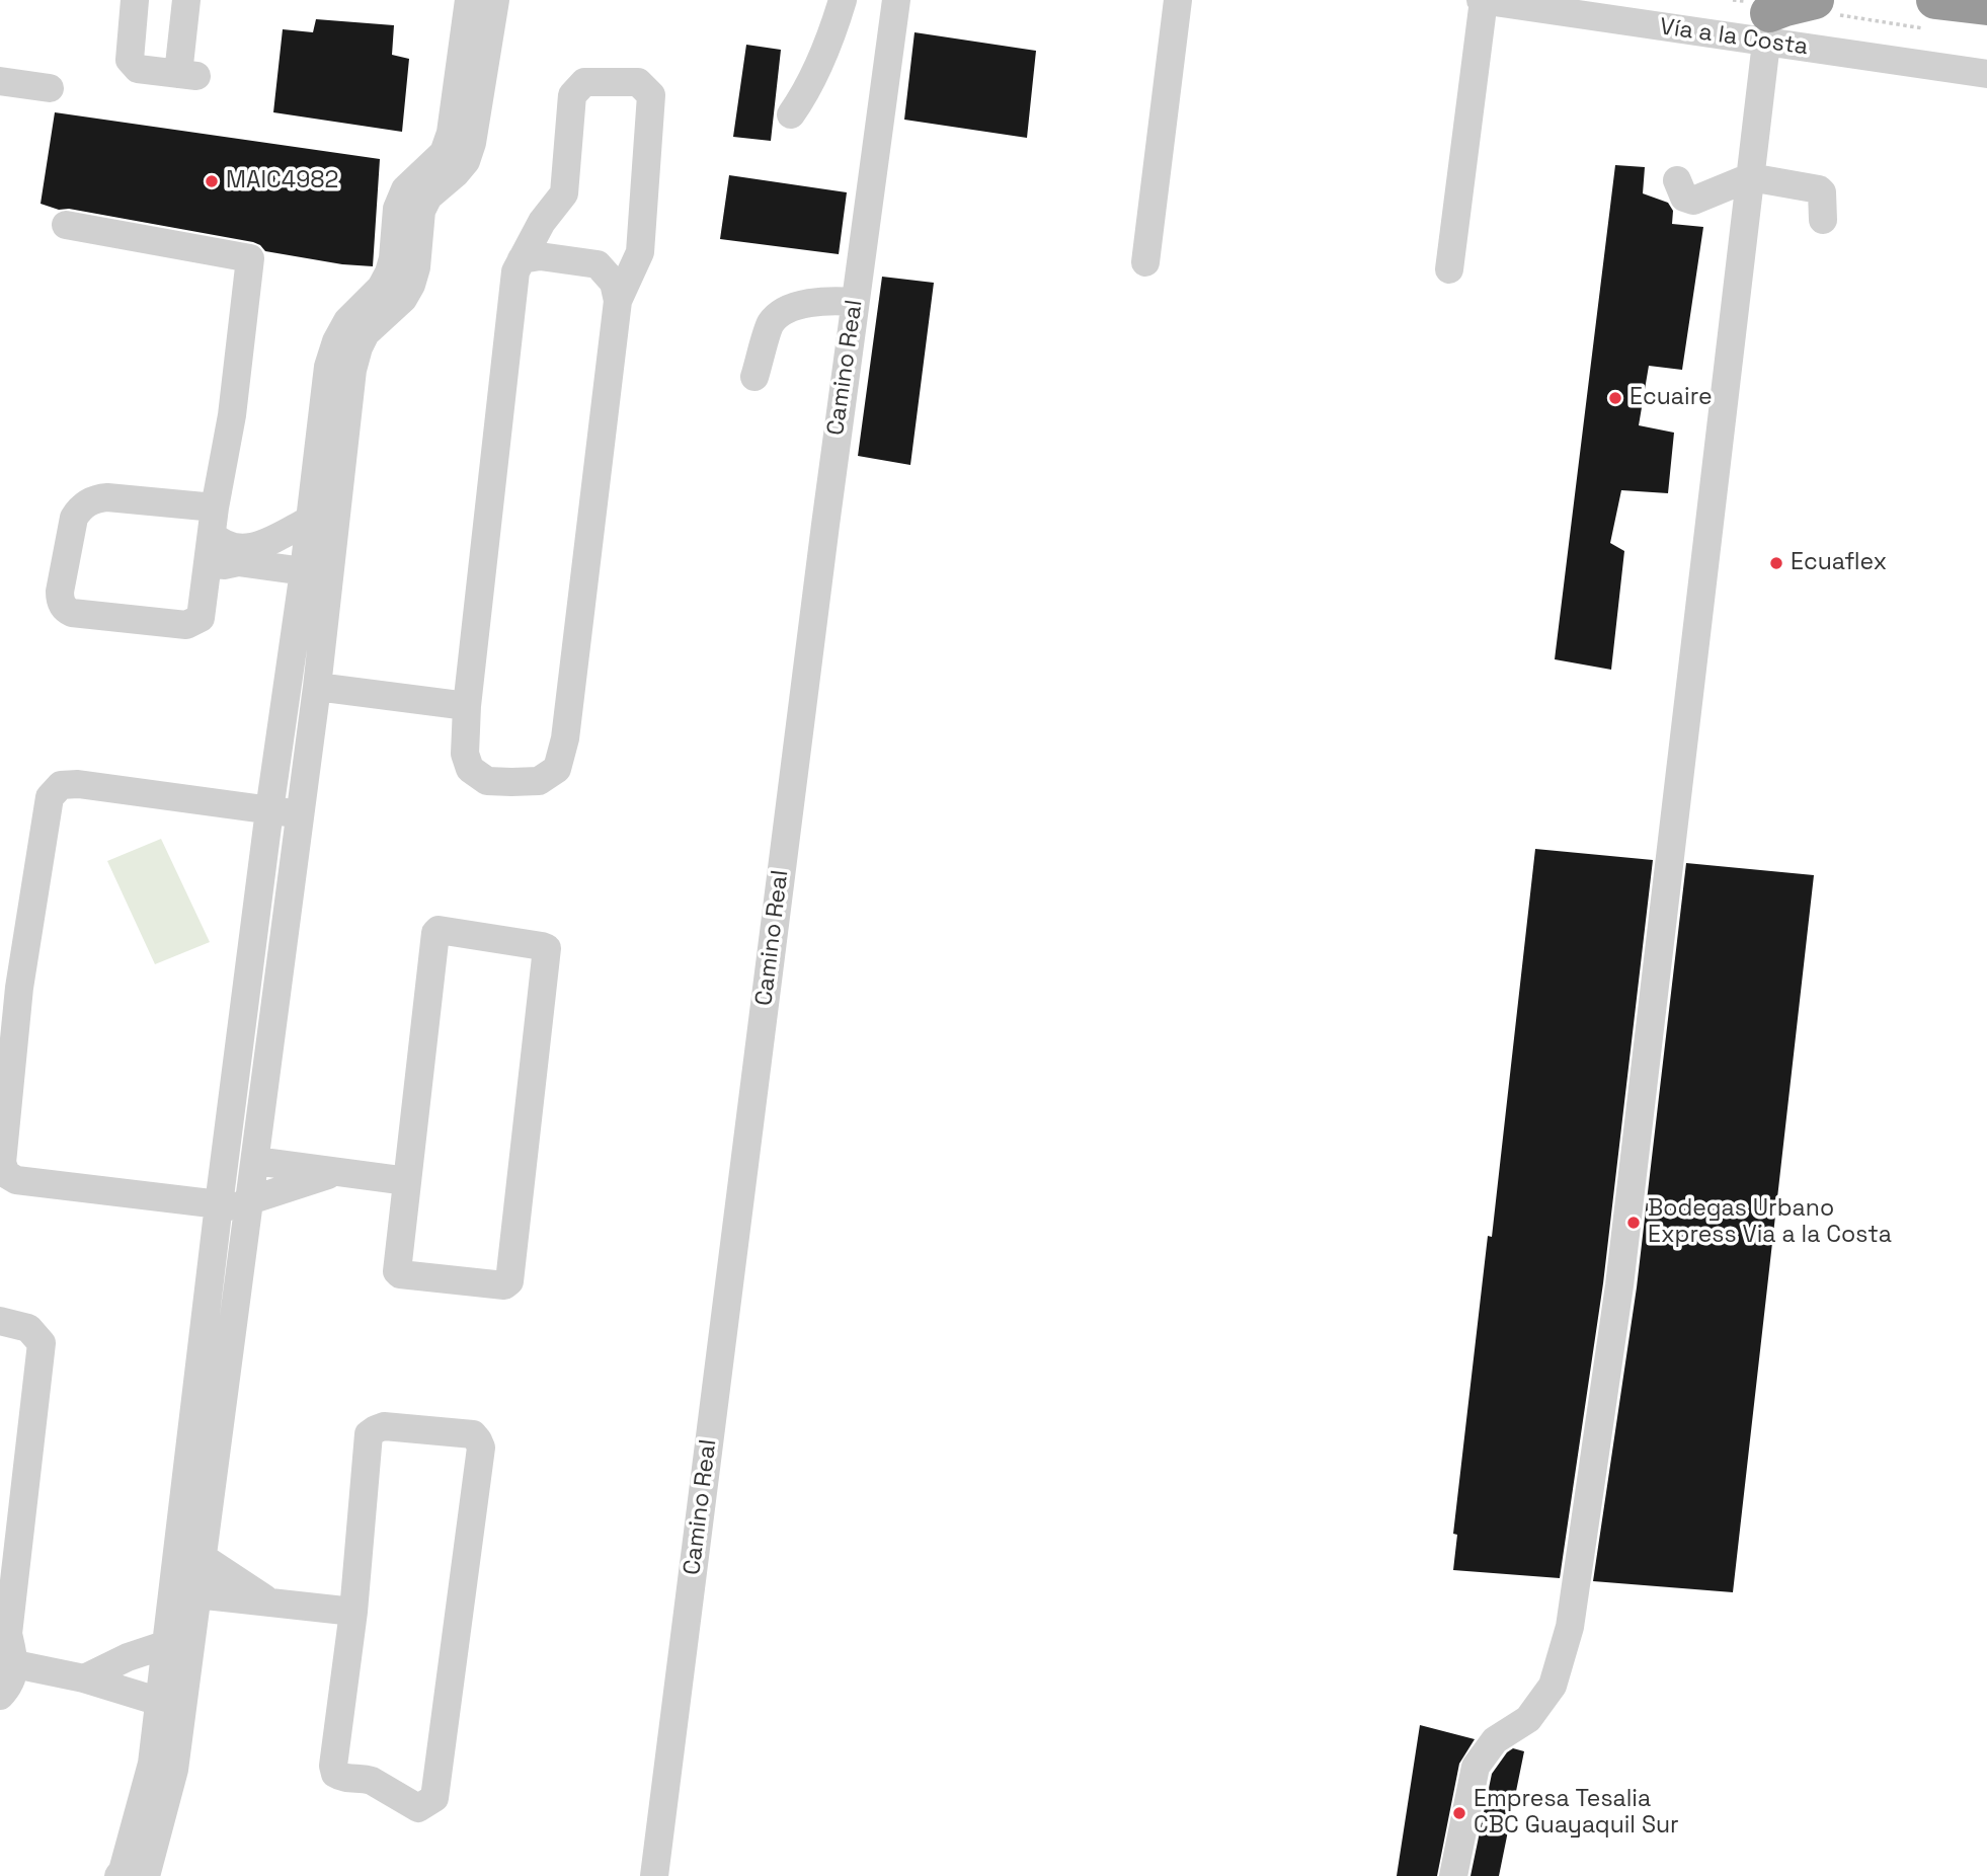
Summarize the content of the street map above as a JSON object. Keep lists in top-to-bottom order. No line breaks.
{"streets":{"street":["Vía a la Costa","Camino Real"]},"places":["MAIC4982","Ecuaire","Ecuaflex","Bodegas Urbano Express Via a la Costa","Empresa Tesalia CBC Guayaquil Sur"]}
